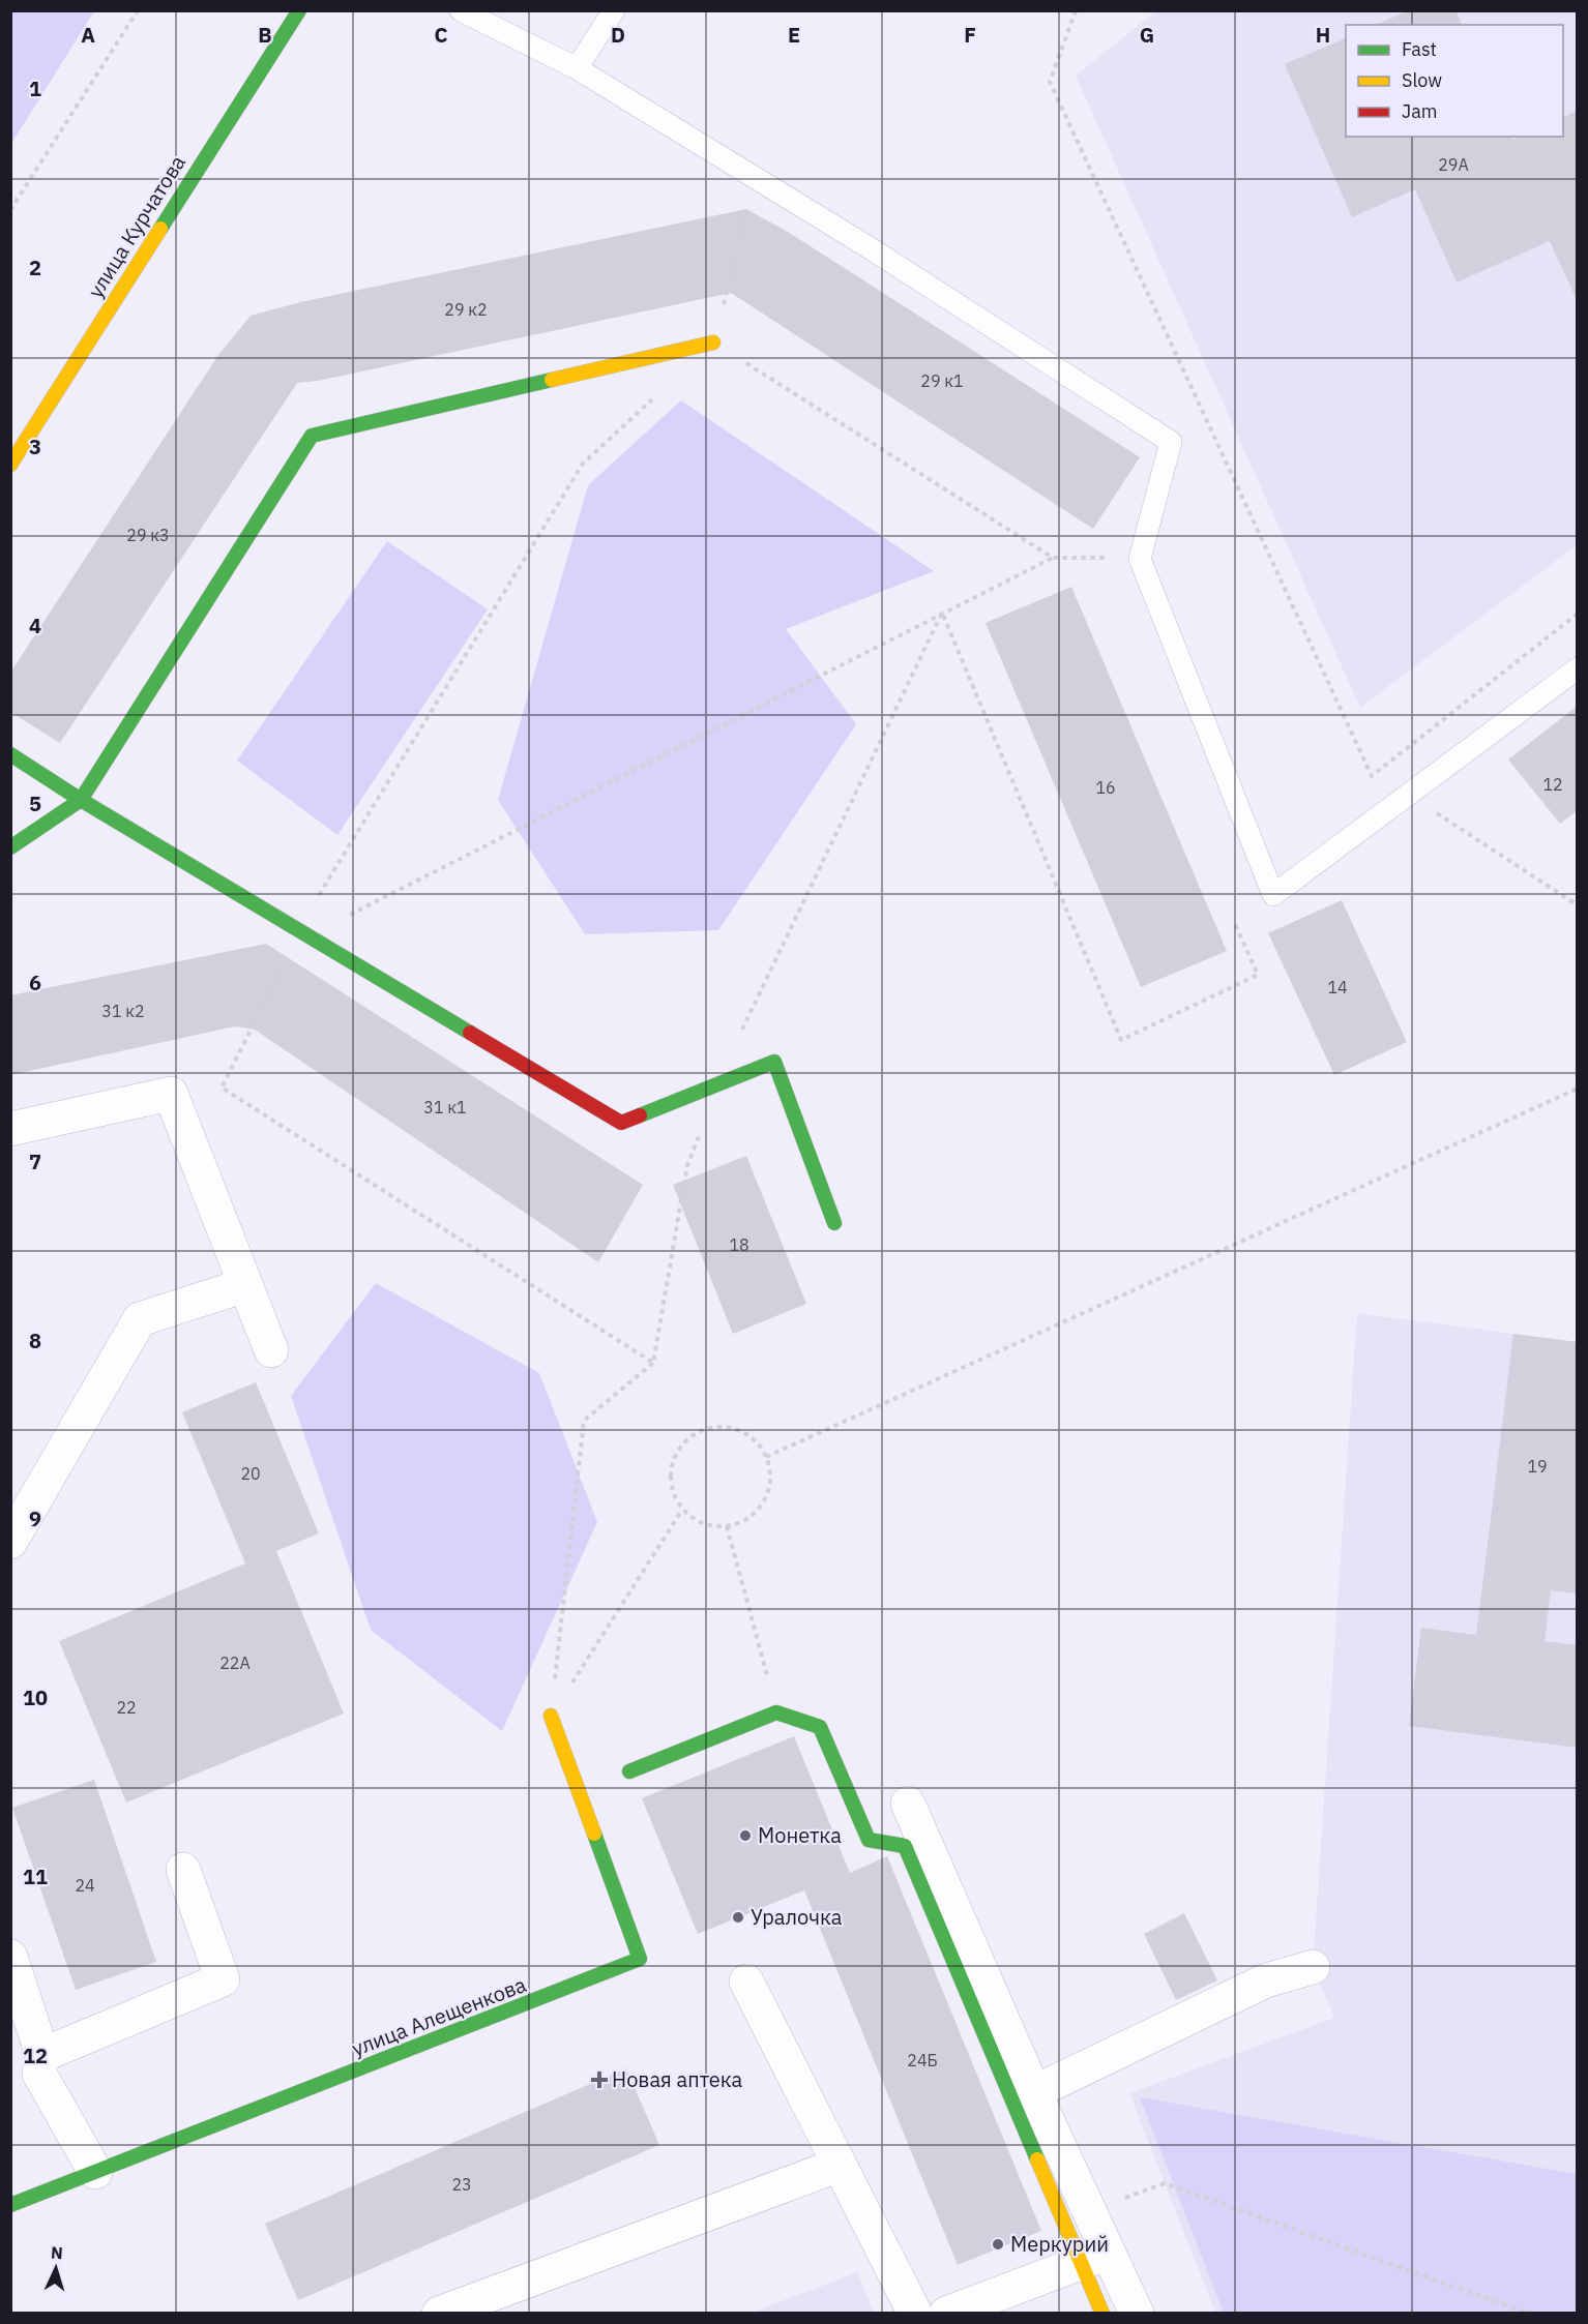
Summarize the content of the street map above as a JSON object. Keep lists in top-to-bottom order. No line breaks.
{"streets":{"street":["улица Курчатова","улица Алещенкова"]},"places":{"other":["Монетка","Уралочка","Меркурий"],"health":["Новая аптека"]},"house_numbers":["29А","29 к2","29 к1","29 к3","12","16","14","31 к2","31 к1","18","19","20","22А","22","24","24Б","23"],"legend":["Fast","Slow","Jam"],"north":"top","grid":{"columns":["A","B","C","D","E","F","G","H"],"rows":["1","2","3","4","5","6","7","8","9","10","11","12"]}}
